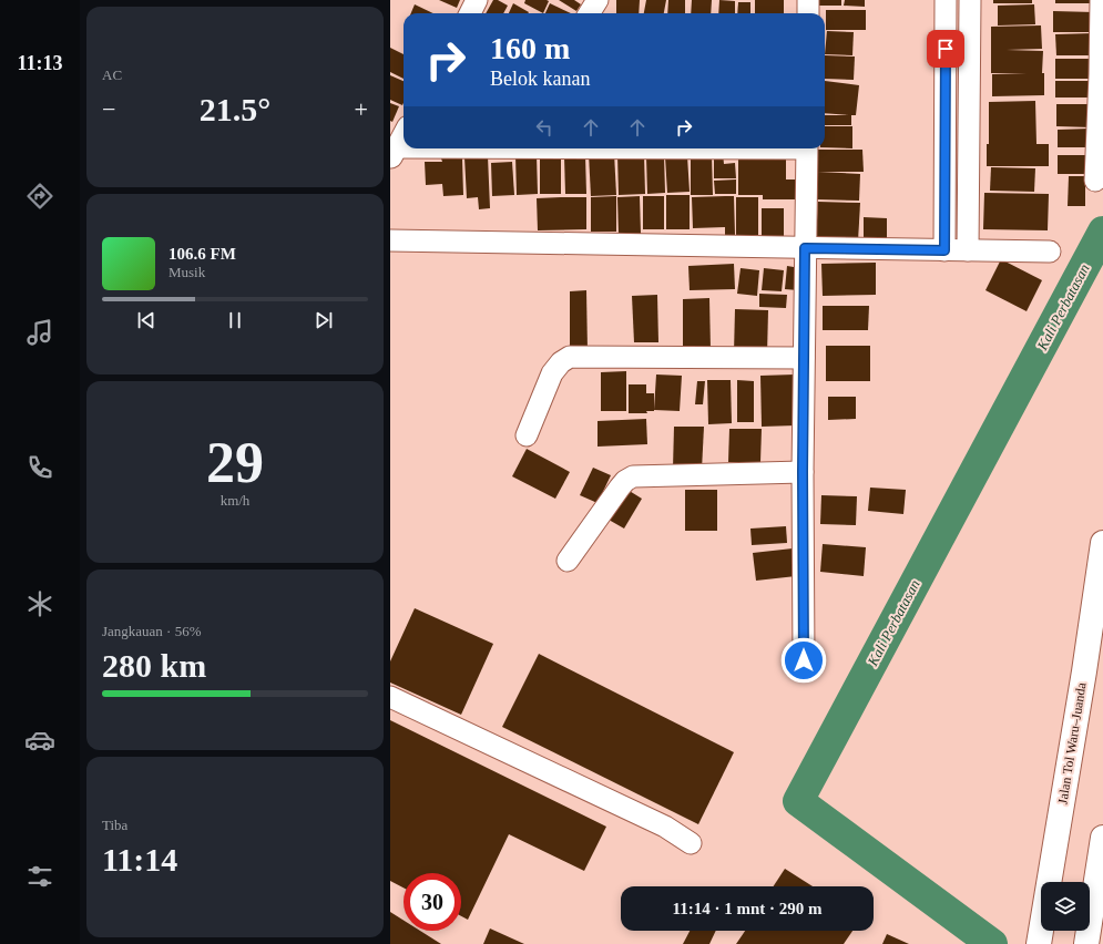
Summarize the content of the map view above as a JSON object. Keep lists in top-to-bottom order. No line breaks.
{"streets":{"highway":["Jalan Tol Waru–Juanda"]},"water":["Kali Perbatasan"],"page":{"tabs":"11:13","tile":["AC",["29","km/h"],["Jangkauan · 56%","280 km"],["Tiba","11:14"]],"turn":["160 m","Belok kanan"],"heat":["−","21.5°","+"],"song":["106.6 FM","Musik"],"limit":"30","trip":"11:14 · 1 mnt · 290 m"}}
